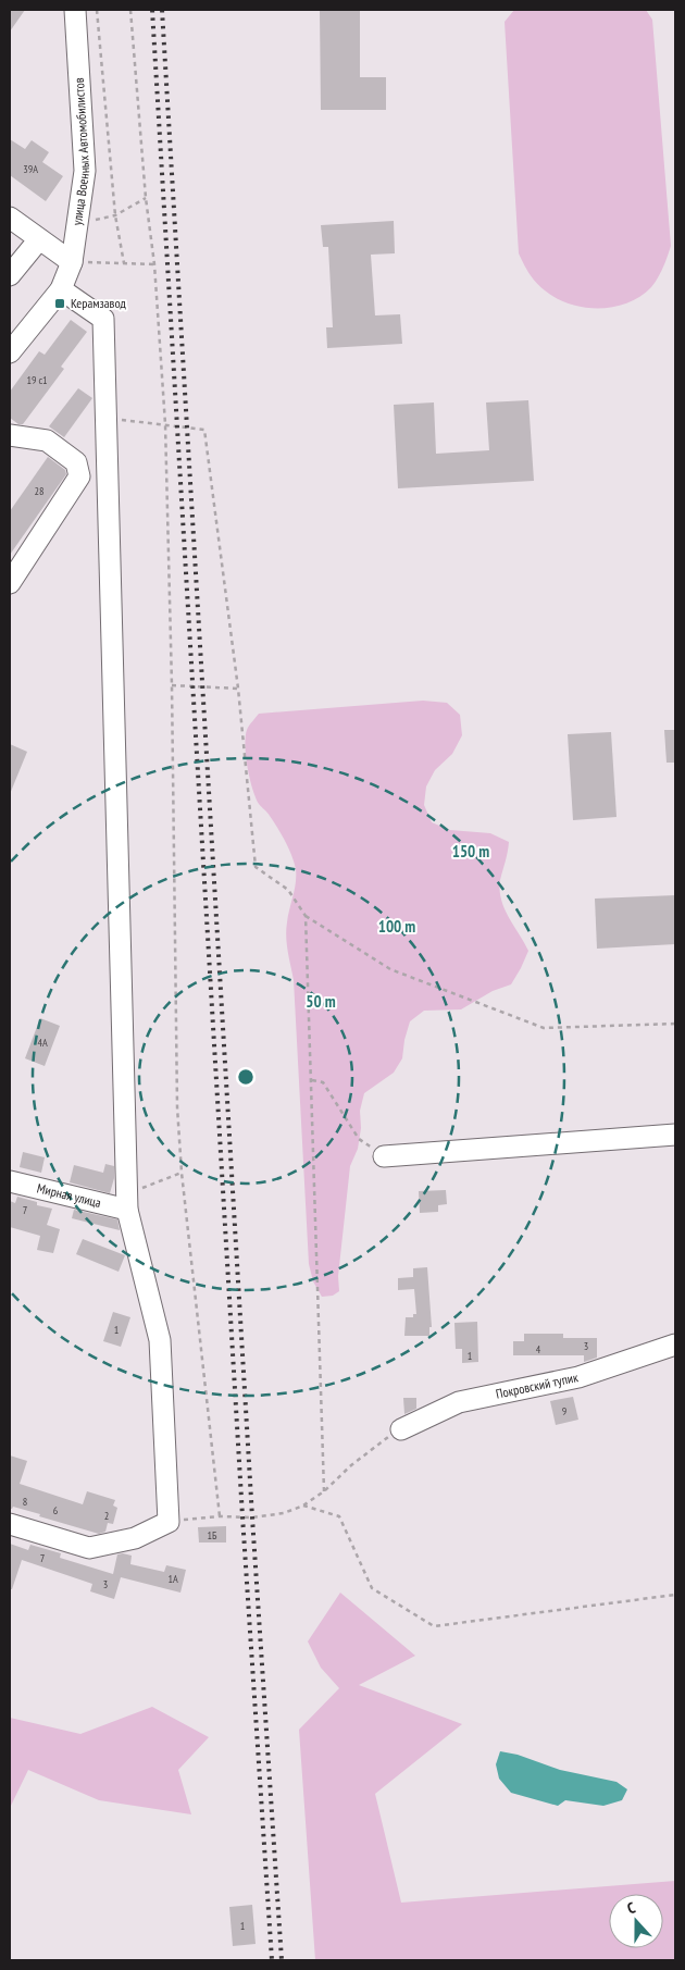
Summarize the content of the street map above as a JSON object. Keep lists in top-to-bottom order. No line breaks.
{"streets":{"street":["улица Военных Автомобилистов","Мирная улица","Покровский тупик"]},"places":{"transit":["Керамзавод"]},"house_numbers":["39А","19 с1","28","4А","7","1","3","4","1","9","8","6","2","1Б","7","1А","3","1"],"north":"top","rings":["150 m","100 m","50 m"]}
